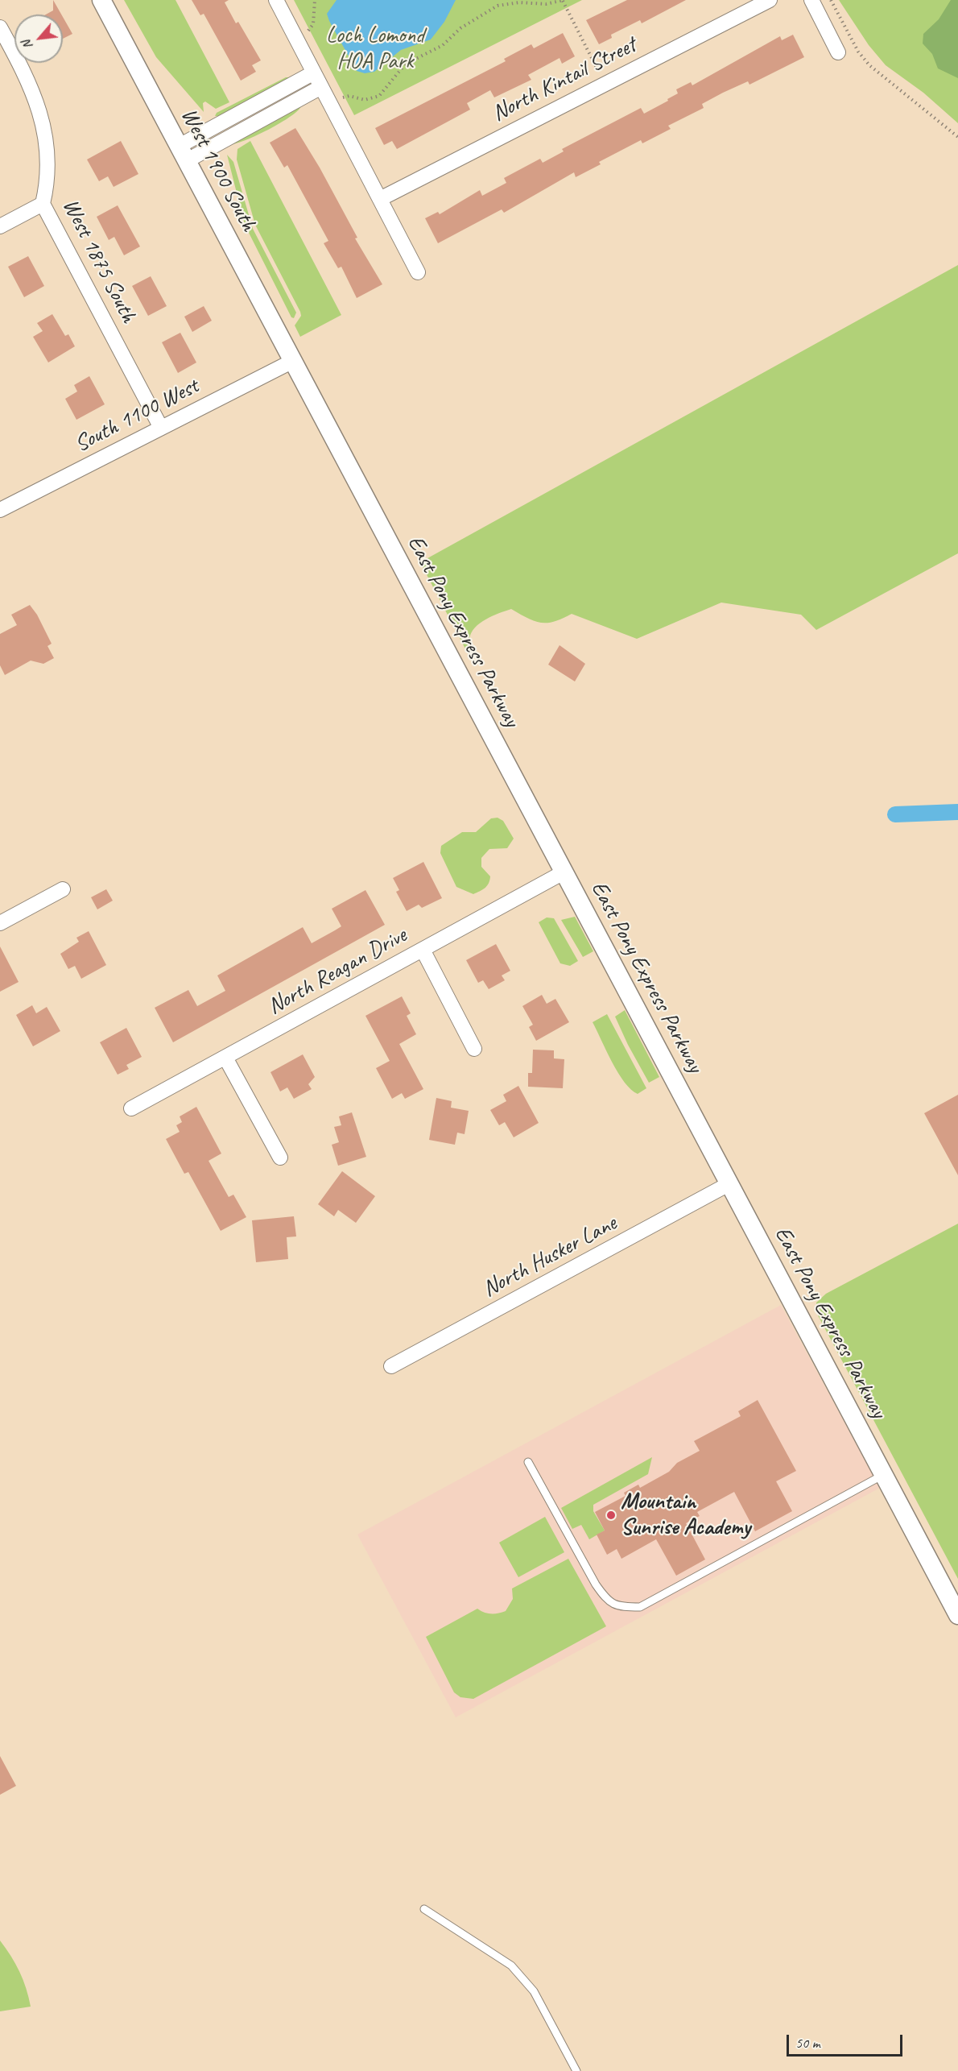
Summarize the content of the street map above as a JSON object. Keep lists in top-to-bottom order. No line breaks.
{"streets":{"street":["North Kintail Street","West 1900 South","West 1875 South","South 1100 West","East Pony Express Parkway","North Reagan Drive","North Husker Lane"]},"crossings":[["West 1900 South","South 1100 West"],["West 1900 South","East Pony Express Parkway"],["West 1875 South","South 1100 West"],["South 1100 West","East Pony Express Parkway"],["East Pony Express Parkway","North Reagan Drive"],["East Pony Express Parkway","North Husker Lane"]],"parks":["Loch Lomond HOA Park"],"places":["Mountain Sunrise Academy"],"scale_bar":"50 m","north":"bottom left"}
